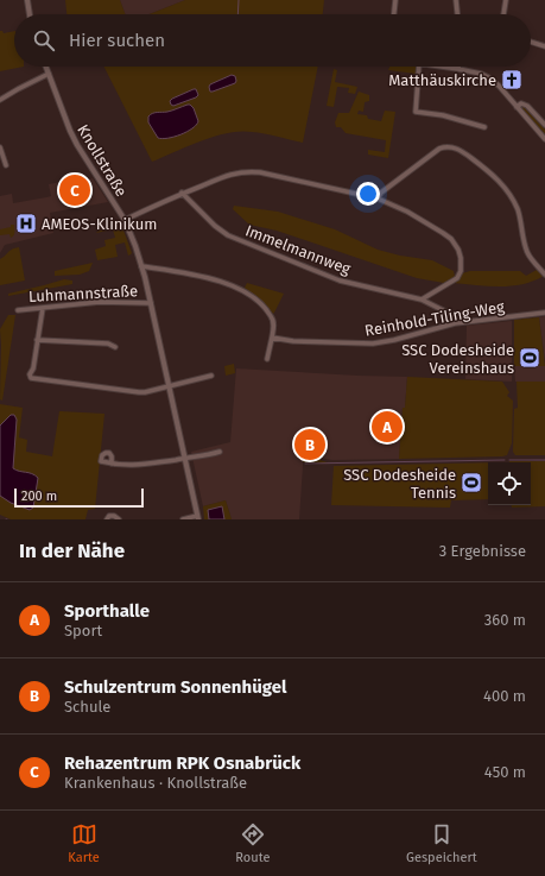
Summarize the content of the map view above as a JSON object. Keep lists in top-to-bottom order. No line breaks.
{"streets":{"street":["Knollstraße","Immelmannweg","Luhmannstraße","Reinhold-Tiling-Weg"]},"crossings":[["Knollstraße","Luhmannstraße"],["Immelmannweg","Reinhold-Tiling-Weg"]],"places":{"church":["Matthäuskirche"],"hospital":["AMEOS-Klinikum"],"sports":["SSC Dodesheide Vereinshaus","SSC Dodesheide Tennis"]},"scale_bar":"200 m","page":{"search":"Hier suchen","pins":["C","A","B"],"scale":"200 m","heading":["In der Nähe","3 Ergebnisse"],"list":[{"mark":"A","name":"Sporthalle","note":"Sport","value":"360 m"},{"mark":"B","name":"Schulzentrum Sonnenhügel","note":"Schule","value":"400 m"},{"mark":"C","name":"Rehazentrum RPK Osnabrück","note":"Krankenhaus · Knollstraße","value":"450 m"}],"nav":["Karte","Route","Gespeichert"]}}
